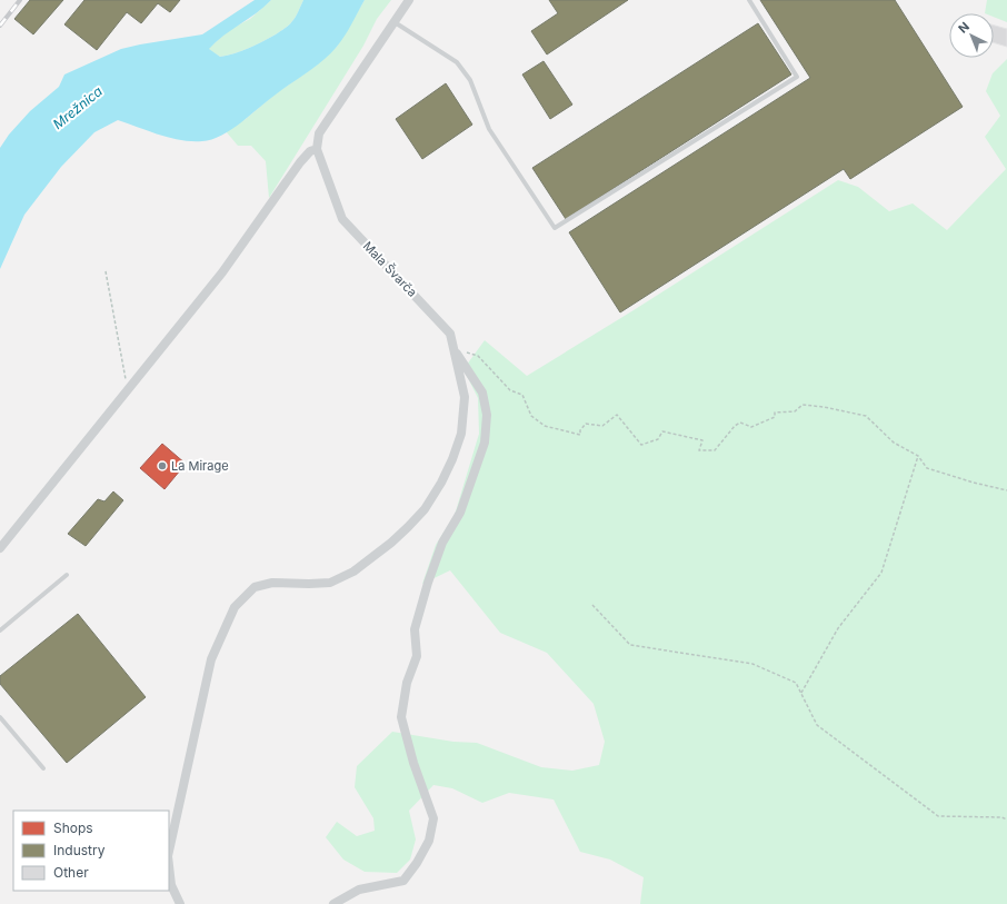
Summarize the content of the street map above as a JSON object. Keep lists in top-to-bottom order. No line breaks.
{"streets":{"street":["Mala Švarča"]},"water":["Mrežnica"],"places":["La Mirage"],"legend":["Shops","Industry","Other"],"north":"top left"}
